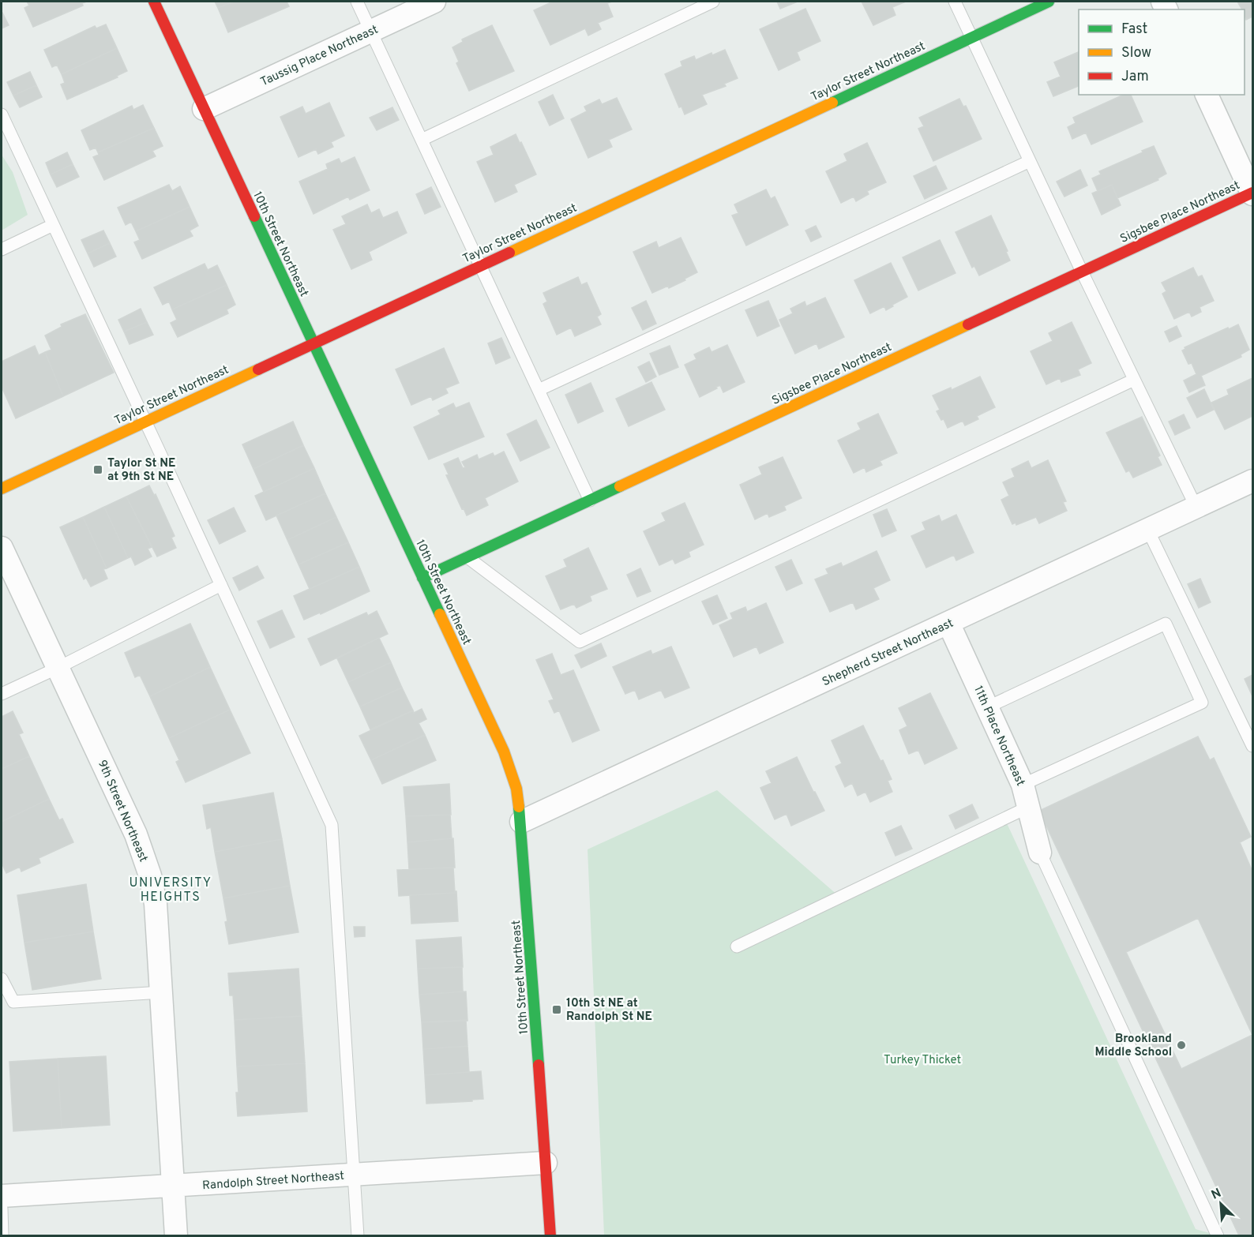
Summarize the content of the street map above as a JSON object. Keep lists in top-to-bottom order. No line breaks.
{"streets":{"street":["Taussig Place Northeast","Taylor Street Northeast","Sigsbee Place Northeast","10th Street Northeast","Shepherd Street Northeast","11th Place Northeast","9th Street Northeast","Randolph Street Northeast"]},"crossings":[["Taussig Place Northeast","10th Street Northeast"],["Taylor Street Northeast","10th Street Northeast"],["Sigsbee Place Northeast","10th Street Northeast"],["10th Street Northeast","Shepherd Street Northeast"],["10th Street Northeast","Randolph Street Northeast"],["Shepherd Street Northeast","11th Place Northeast"],["9th Street Northeast","Randolph Street Northeast"]],"districts":["UNIVERSITY HEIGHTS"],"parks":["Turkey Thicket"],"places":{"transit":["Taylor St NE at 9th St NE","10th St NE at Randolph St NE"],"other":["Brookland Middle School"]},"legend":["Fast","Slow","Jam"],"north":"top left"}
